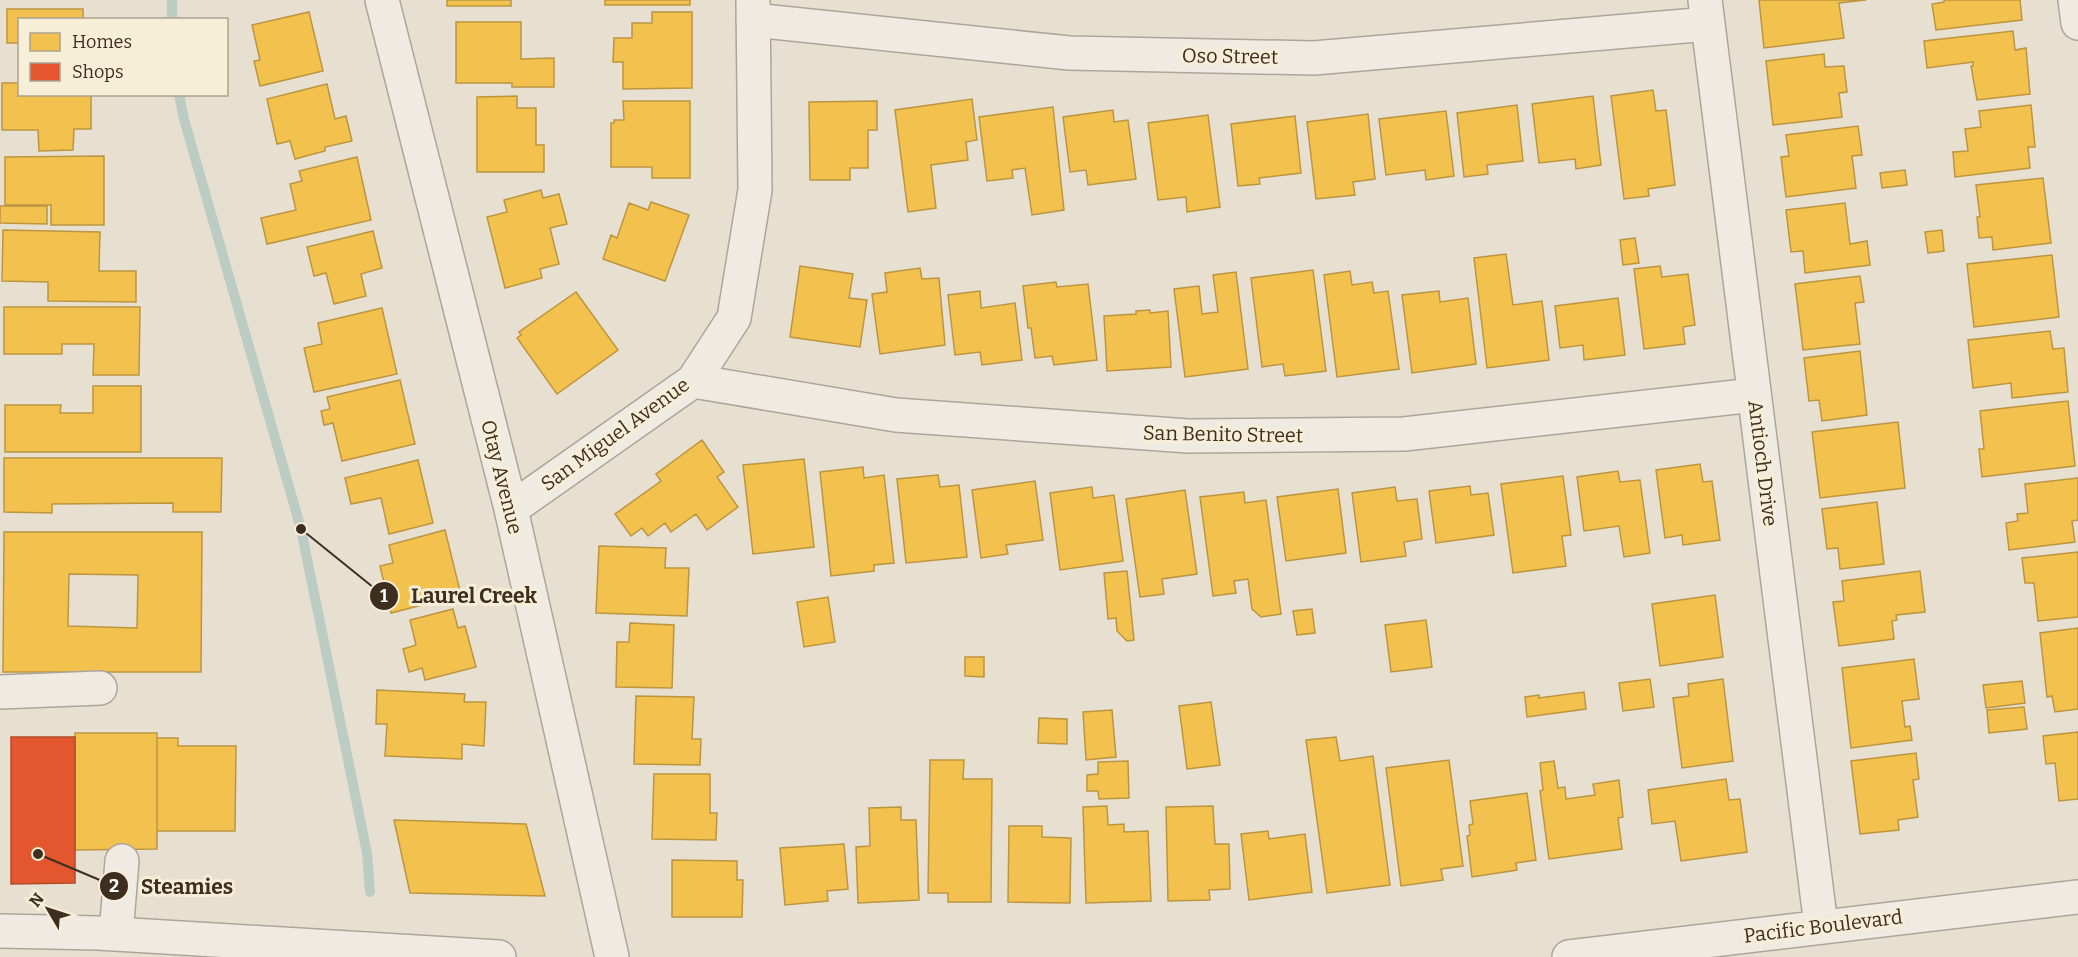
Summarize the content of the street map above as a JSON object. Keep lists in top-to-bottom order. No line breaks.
{"streets":{"street":["Oso Street","San Miguel Avenue","San Benito Street","Antioch Drive","Otay Avenue","Pacific Boulevard"]},"crossings":[["Oso Street","San Miguel Avenue"],["Oso Street","Antioch Drive"],["San Miguel Avenue","San Benito Street"],["San Miguel Avenue","Otay Avenue"],["San Benito Street","Antioch Drive"],["Antioch Drive","Pacific Boulevard"]],"places":["Laurel Creek","Steamies"],"legend":["Homes","Shops"],"north":"top left"}
